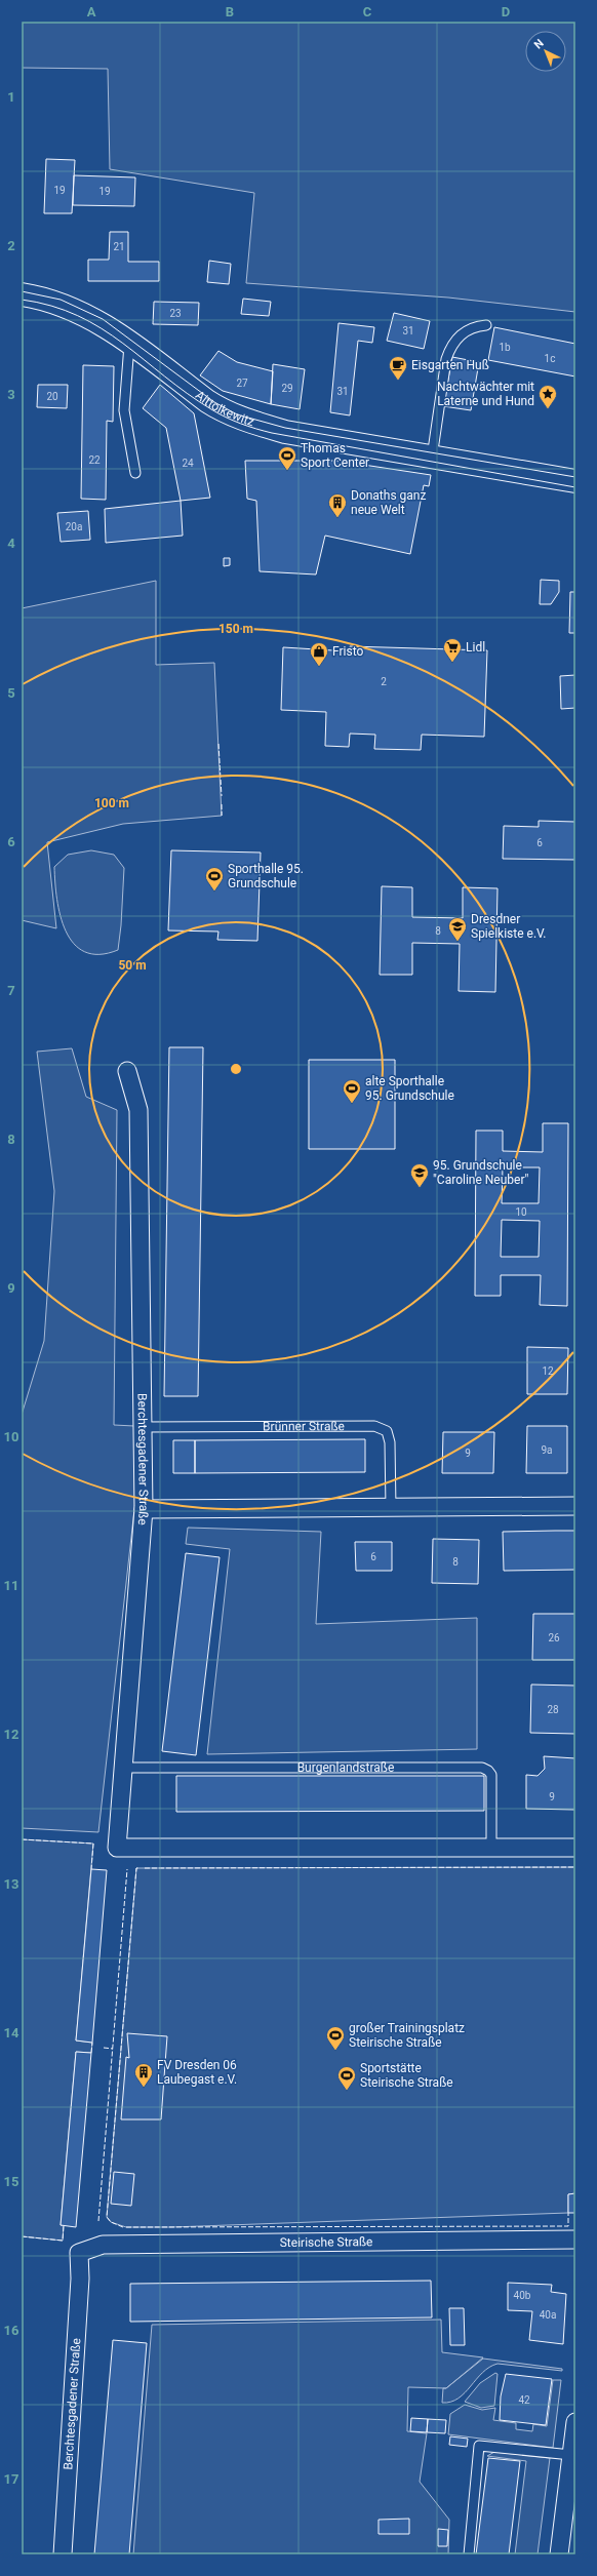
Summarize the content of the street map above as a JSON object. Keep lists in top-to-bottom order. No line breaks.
{"streets":{"main road":["Alttolkewitz"],"street":["Berchtesgadener Straße","Steirische Straße"],"lane":["Brünner Straße","Burgenlandstraße"]},"crossings":[["Brünner Straße","Berchtesgadener Straße"],["Berchtesgadener Straße","Burgenlandstraße"],["Berchtesgadener Straße","Steirische Straße"]],"places":{"cafe":["Eisgarten Huß"],"place":["Nachtwächter mit Laterne und Hund"],"sports":["Thomas Sport Center","Sporthalle 95. Grundschule","alte Sporthalle 95. Grundschule","großer Trainingsplatz Steirische Straße","Sportstätte Steirische Straße"],"building":["Donaths ganz neue Welt","FV Dresden 06 Laubegast e.V."],"supermarket":["Lidl"],"shop":["Fristo"],"school or university":["Dresdner Spielkiste e.V.","95. Grundschule \"Caroline Neuber\""]},"house_numbers":["19","19","21","23","31","1b","1c","27","29","31","20","22","24","20a","2","6","8","10","12","9a","9","6","8","26","28","9","40b","40a","42"],"north":"top left","grid":{"columns":["A","B","C","D"],"rows":["1","2","3","4","5","6","7","8","9","10","11","12","13","14","15","16","17"]},"rings":["150 m","100 m","50 m"]}
